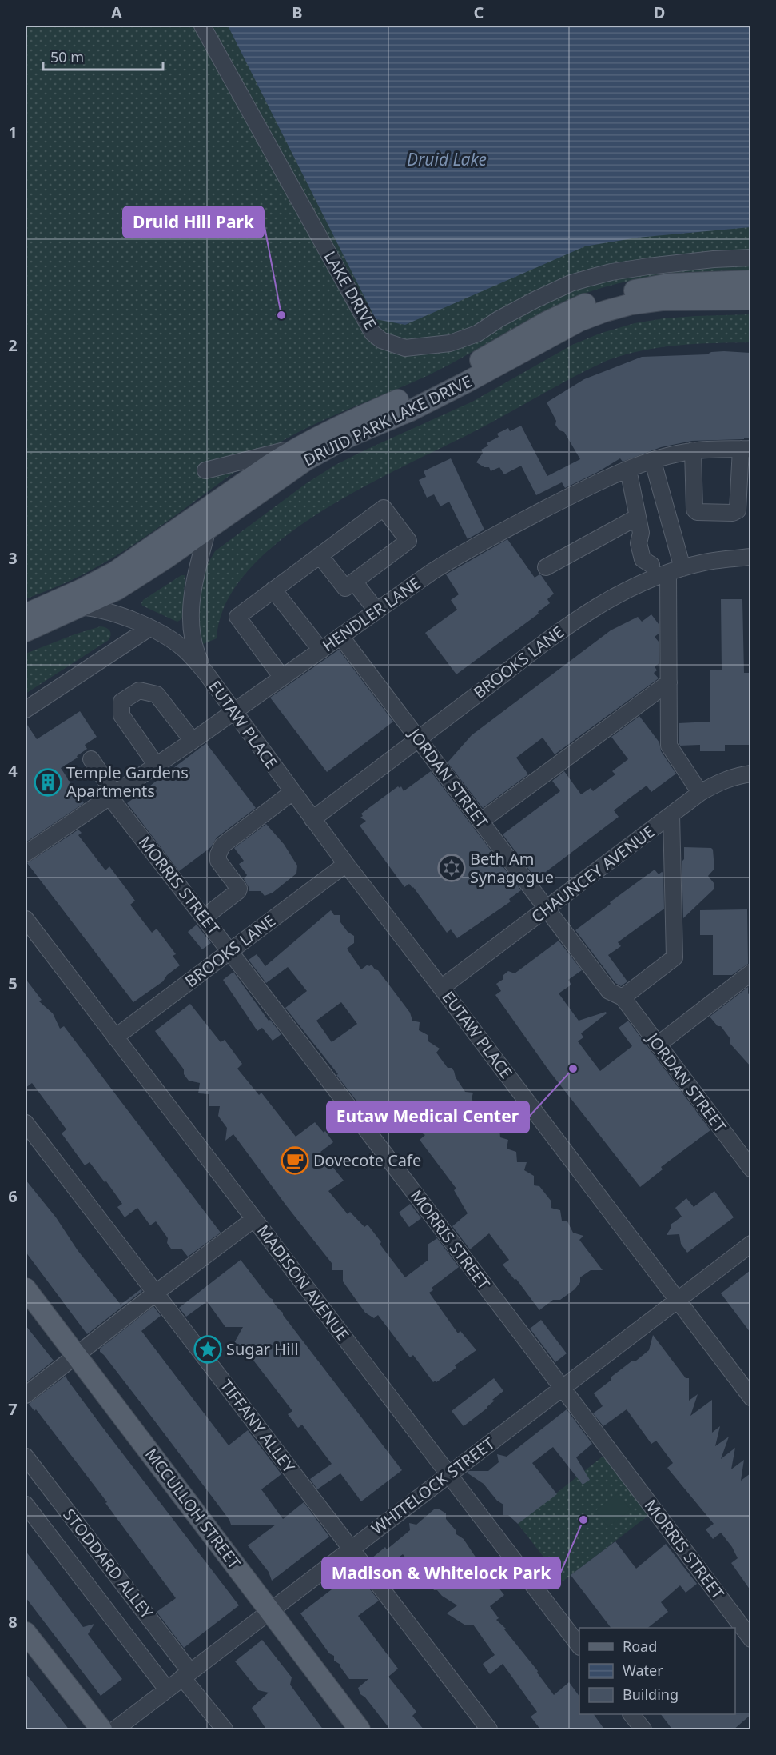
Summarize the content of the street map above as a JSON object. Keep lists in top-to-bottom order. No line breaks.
{"streets":{"main road":["DRUID PARK LAKE DRIVE","MCCULLOH STREET"],"street":["LAKE DRIVE","HENDLER LANE","BROOKS LANE","EUTAW PLACE","JORDAN STREET","CHAUNCEY AVENUE","MORRIS STREET","MADISON AVENUE","TIFFANY ALLEY","WHITELOCK STREET","STODDARD ALLEY"]},"crossings":[["DRUID PARK LAKE DRIVE","EUTAW PLACE"],["HENDLER LANE","EUTAW PLACE"],["HENDLER LANE","JORDAN STREET"],["HENDLER LANE","MORRIS STREET"],["BROOKS LANE","EUTAW PLACE"],["BROOKS LANE","JORDAN STREET"],["BROOKS LANE","MORRIS STREET"],["BROOKS LANE","MADISON AVENUE"],["EUTAW PLACE","CHAUNCEY AVENUE"],["EUTAW PLACE","WHITELOCK STREET"],["JORDAN STREET","CHAUNCEY AVENUE"],["MORRIS STREET","WHITELOCK STREET"],["MADISON AVENUE","WHITELOCK STREET"],["TIFFANY ALLEY","WHITELOCK STREET"],["WHITELOCK STREET","MCCULLOH STREET"],["WHITELOCK STREET","STODDARD ALLEY"]],"water":["Druid Lake"],"places":{"other":["Druid Hill Park","Eutaw Medical Center","Madison & Whitelock Park"],"building":["Temple Gardens Apartments"],"synagogue":["Beth Am Synagogue"],"cafe":["Dovecote Cafe"],"place":["Sugar Hill"]},"legend":["Road","Water","Building"],"scale_bar":"50 m","grid":{"columns":["A","B","C","D"],"rows":["1","2","3","4","5","6","7","8"]}}
